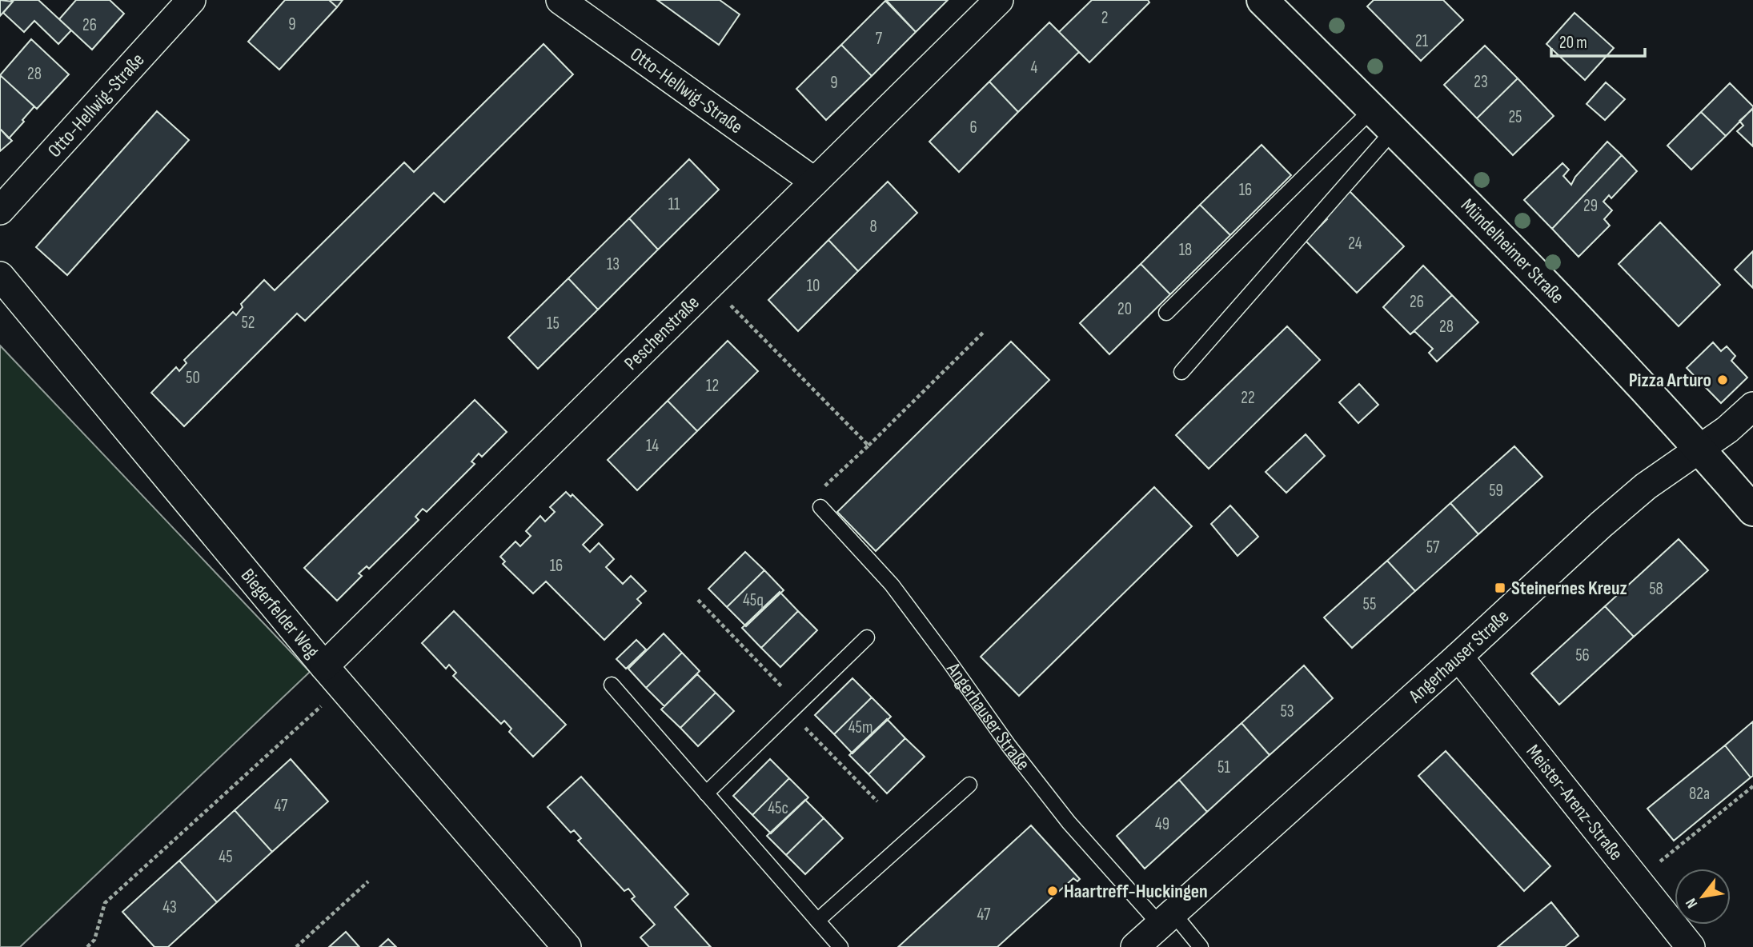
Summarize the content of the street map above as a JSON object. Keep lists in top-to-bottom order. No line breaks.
{"streets":{"main road":["Mündelheimer Straße"],"street":["Otto-Hellwig-Straße","Peschenstraße","Biegerfelder Weg","Angerhauser Straße","Meister-Arenz-Straße"]},"crossings":[["Otto-Hellwig-Straße","Peschenstraße"],["Mündelheimer Straße","Angerhauser Straße"],["Peschenstraße","Biegerfelder Weg"],["Angerhauser Straße","Meister-Arenz-Straße"]],"places":{"other":["Pizza Arturo","Haartreff-Huckingen"],"transit":["Steinernes Kreuz"]},"house_numbers":["2","9","26","7","21","4","28","23","9","25","6","16","11","29","8","24","18","13","10","26","20","52","15","28","50","12","22","14","59","57","16","58","45q","55","56","53","45m","51","82a","47","45c","49","45","43","47"],"scale_bar":"20 m","north":"bottom left"}
